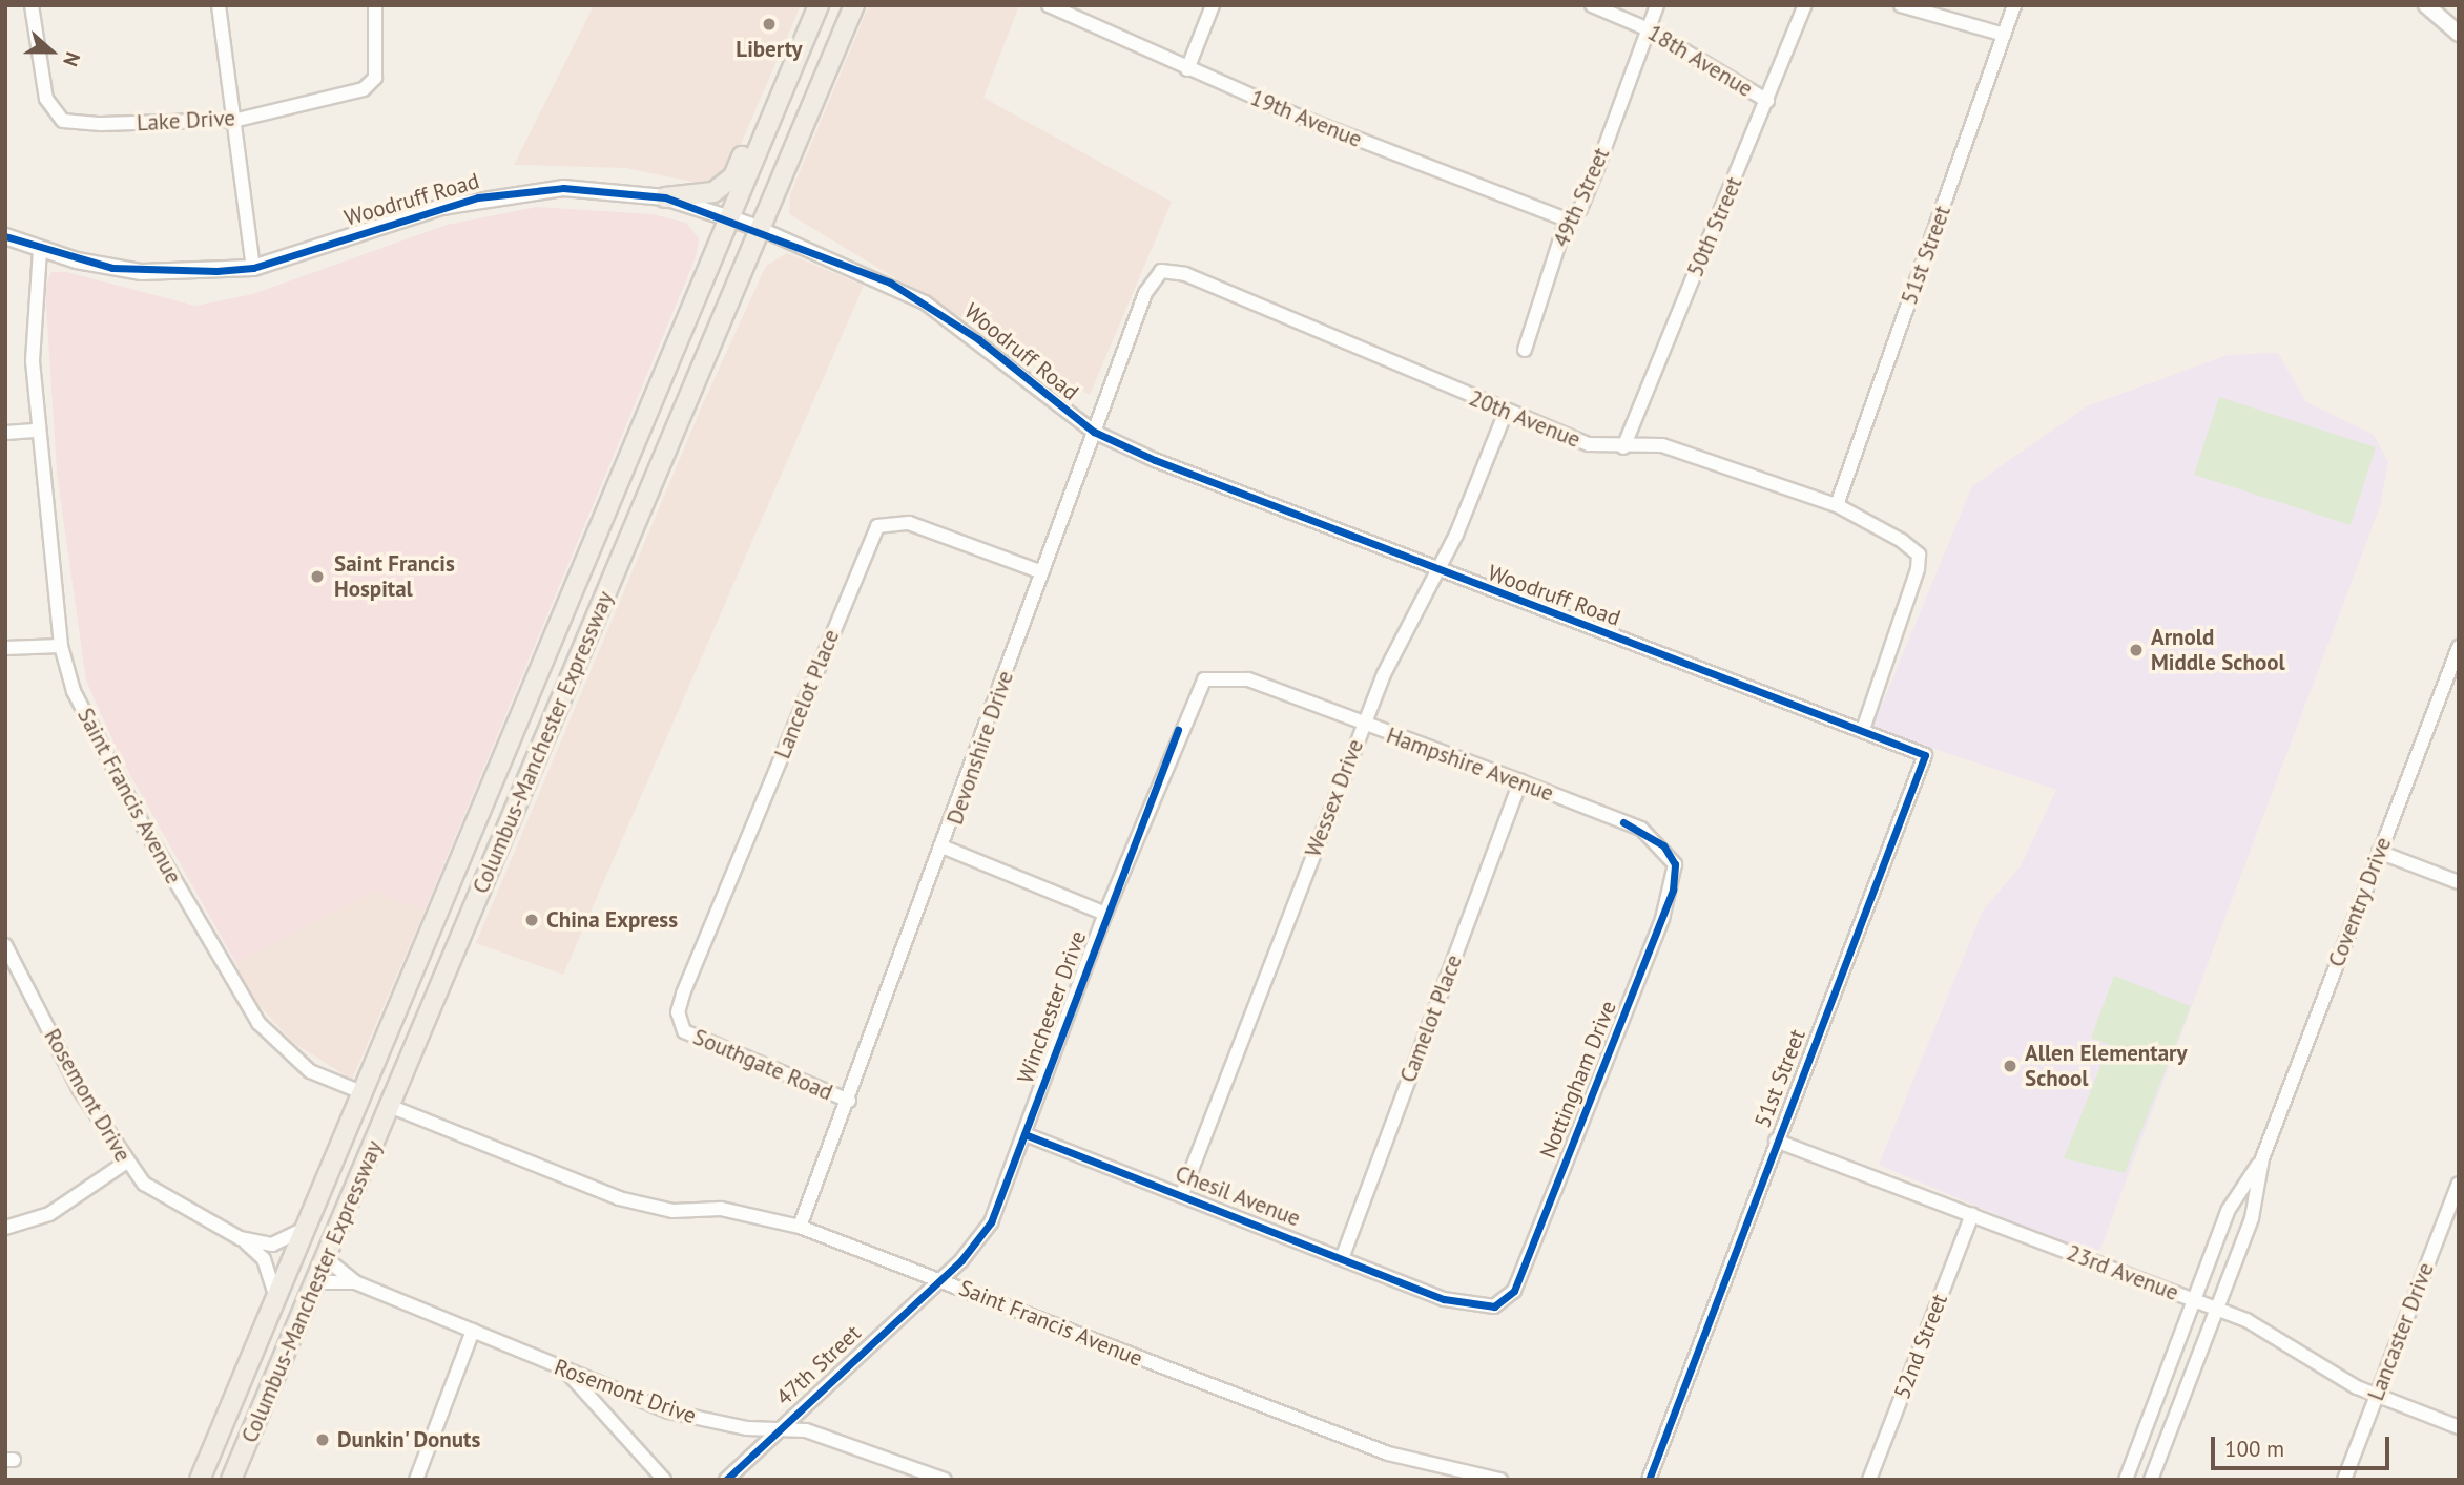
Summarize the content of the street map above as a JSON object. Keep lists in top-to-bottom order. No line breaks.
{"streets":{"main road":["Columbus-Manchester Expressway"],"street":["18th Avenue","19th Avenue","Lake Drive","49th Street","Woodruff Road","50th Street","51st Street","20th Avenue","Lancelot Place","Devonshire Drive","Hampshire Avenue","Saint Francis Avenue","Wessex Drive","Coventry Drive","Winchester Drive","Camelot Place","Southgate Road","Nottingham Drive","Rosemont Drive","Chesil Avenue","23rd Avenue","Lancaster Drive","52nd Street","47th Street"]},"crossings":[["18th Avenue","49th Street"],["18th Avenue","50th Street"],["19th Avenue","49th Street"],["Woodruff Road","51st Street"],["Woodruff Road","20th Avenue"],["Woodruff Road","Columbus-Manchester Expressway"],["Woodruff Road","Devonshire Drive"],["Woodruff Road","Saint Francis Avenue"],["Woodruff Road","Wessex Drive"],["50th Street","20th Avenue"],["51st Street","20th Avenue"],["51st Street","23rd Avenue"],["20th Avenue","Devonshire Drive"],["20th Avenue","Wessex Drive"],["Lancelot Place","Devonshire Drive"],["Lancelot Place","Southgate Road"],["Columbus-Manchester Expressway","Saint Francis Avenue"],["Columbus-Manchester Expressway","Rosemont Drive"],["Devonshire Drive","Saint Francis Avenue"],["Devonshire Drive","Southgate Road"],["Hampshire Avenue","Wessex Drive"],["Hampshire Avenue","Winchester Drive"],["Hampshire Avenue","Camelot Place"],["Hampshire Avenue","Nottingham Drive"],["Saint Francis Avenue","Winchester Drive"],["Saint Francis Avenue","47th Street"],["Wessex Drive","Chesil Avenue"],["Coventry Drive","23rd Avenue"],["Winchester Drive","Chesil Avenue"],["Winchester Drive","47th Street"],["Camelot Place","Chesil Avenue"],["Nottingham Drive","Chesil Avenue"],["Rosemont Drive","47th Street"],["23rd Avenue","Lancaster Drive"],["23rd Avenue","52nd Street"]],"places":["Liberty","Saint Francis Hospital","Arnold Middle School","China Express","Allen Elementary School","Dunkin' Donuts"],"scale_bar":"100 m","north":"right"}
